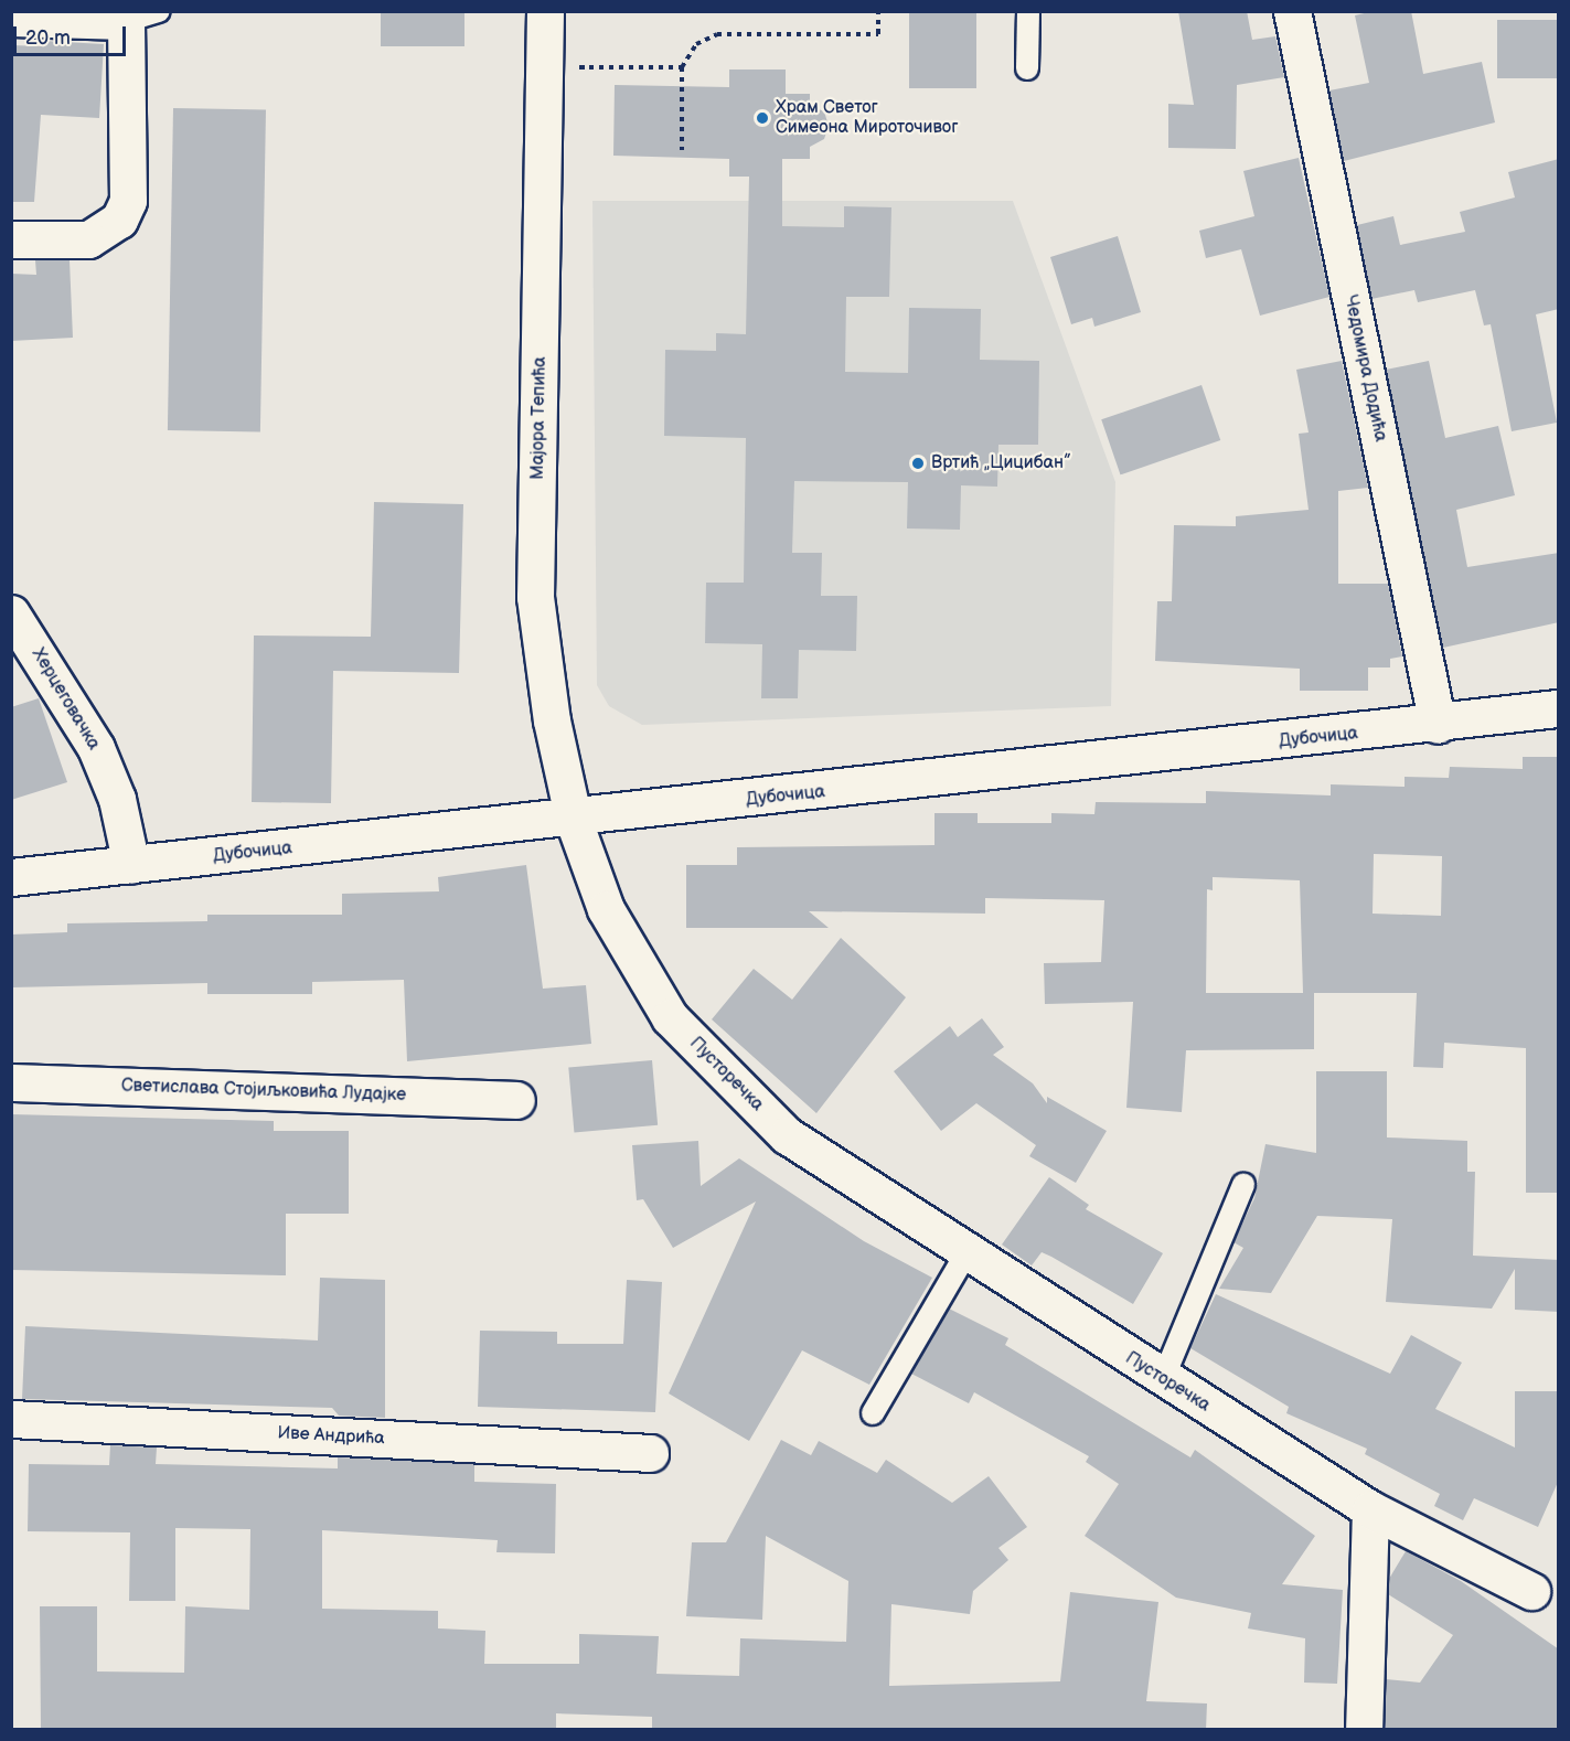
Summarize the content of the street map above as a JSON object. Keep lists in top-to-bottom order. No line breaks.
{"streets":{"street":["Чедомира Додића","Мајора Тепића","Херцеговачка","Дубочица","Пусторечка","Светислава Стојиљковића Лудајке","Иве Андрића"]},"crossings":[["Чедомира Додића","Дубочица"],["Мајора Тепића","Дубочица"],["Мајора Тепића","Пусторечка"],["Херцеговачка","Дубочица"],["Дубочица","Пусторечка"]],"places":["Храм Светог Симеона Мироточивог","Вртић „Цицибан”"],"scale_bar":"20 m"}
